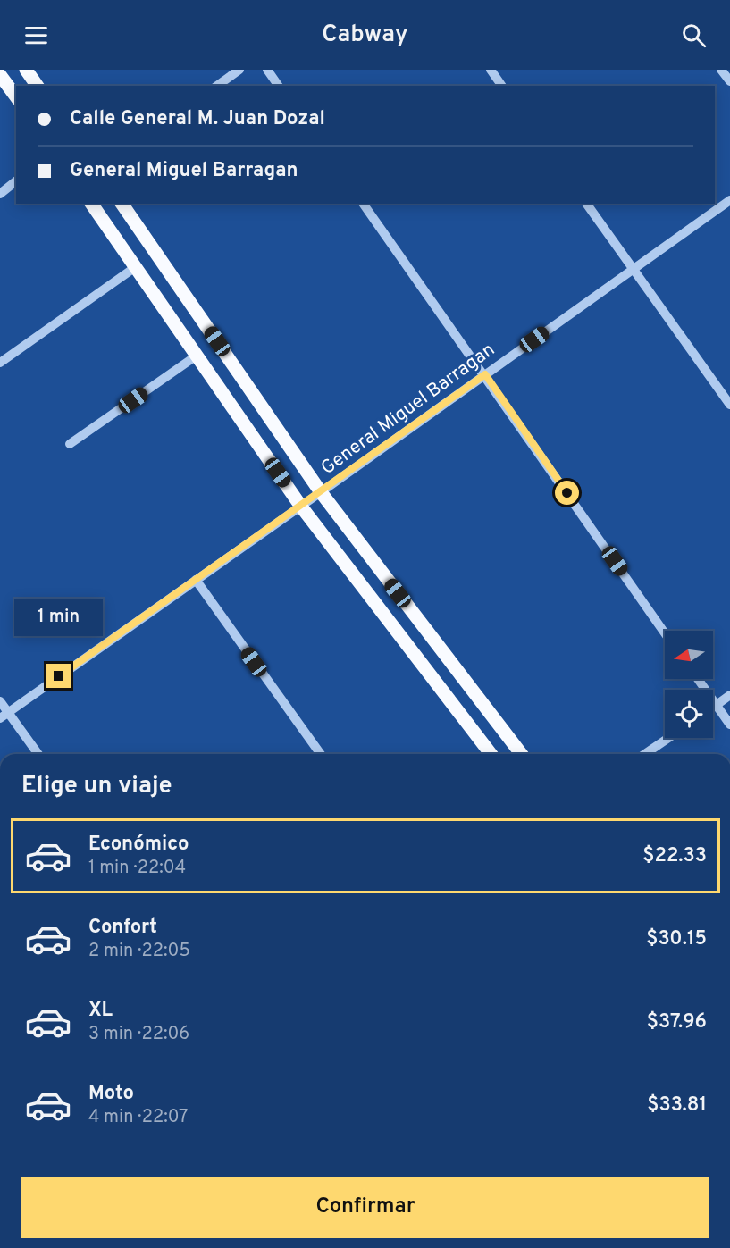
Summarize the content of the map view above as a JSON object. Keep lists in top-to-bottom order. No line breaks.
{"streets":{"street":["General Miguel Barragan"]},"north":"left","page":{"header":"Cabway","banner":["Calle General M. Juan Dozal","General Miguel Barragan"],"bubble":"1 min","heading":"Elige un viaje","list":[{"name":"Económico","note":"1 min · 22:04","value":"$22.33"},{"name":"Confort","note":"2 min · 22:05","value":"$30.15"},{"name":"XL","note":"3 min · 22:06","value":"$37.96"},{"name":"Moto","note":"4 min · 22:07","value":"$33.81"}],"buttons":"Confirmar"}}
